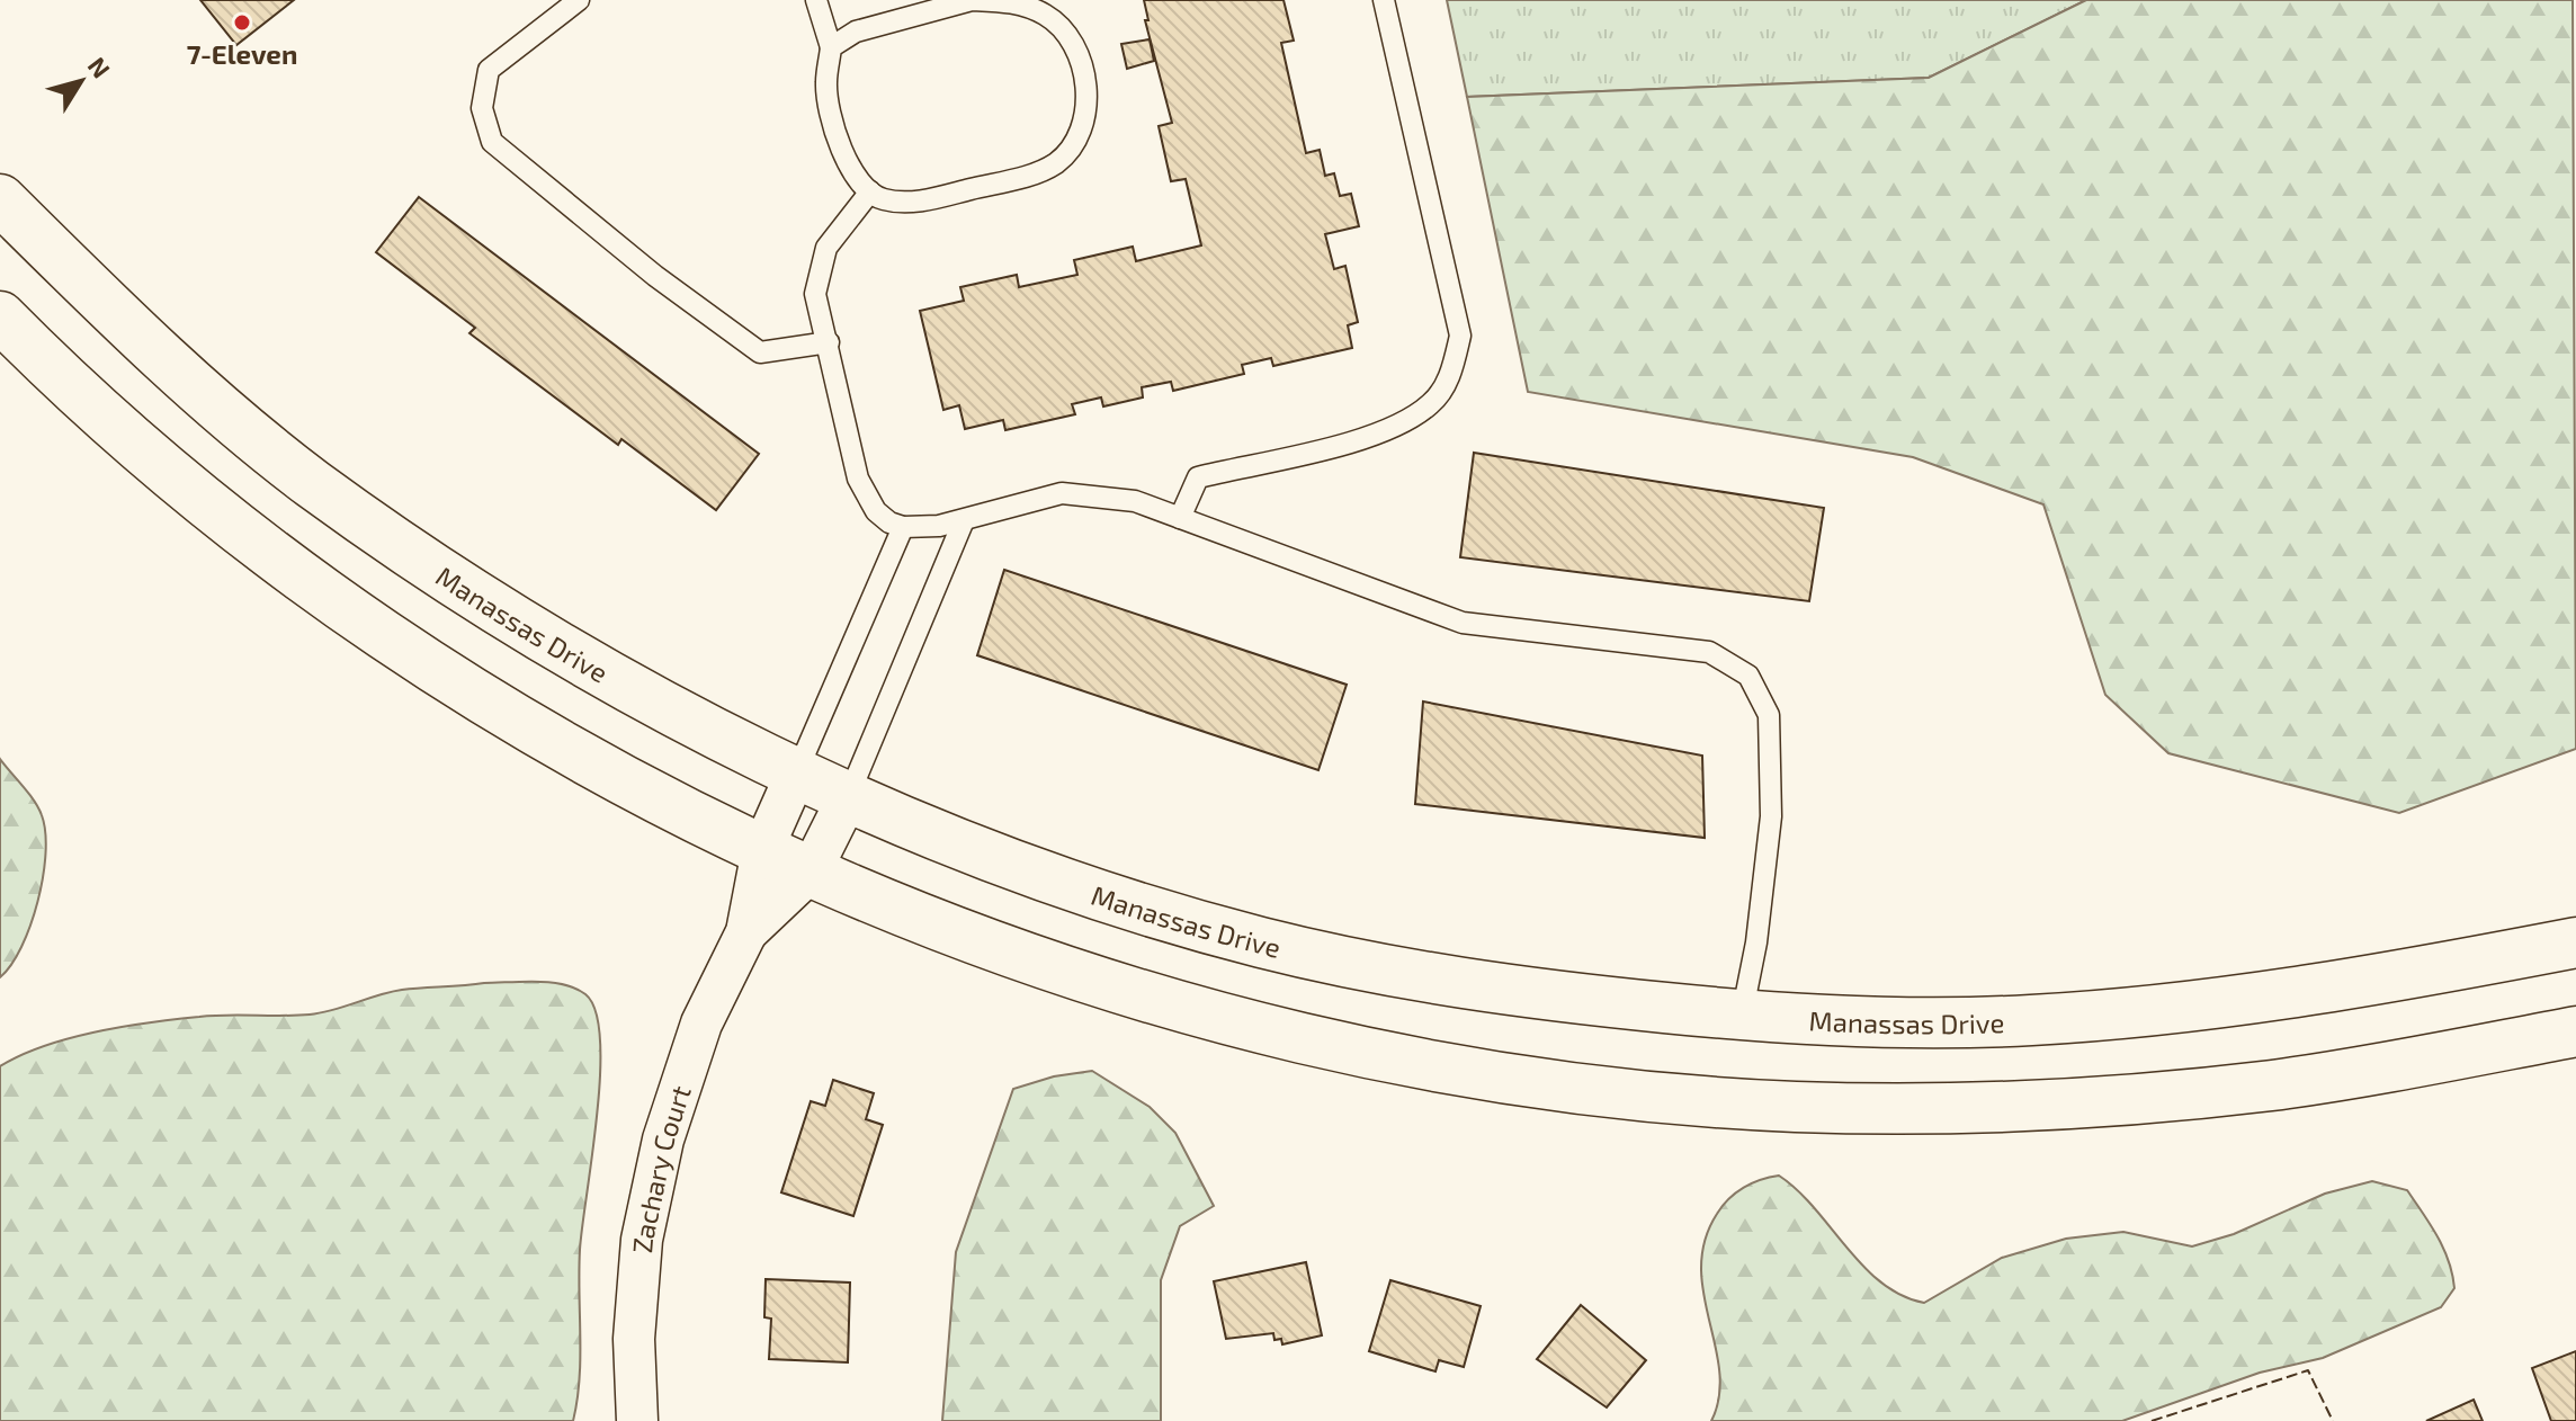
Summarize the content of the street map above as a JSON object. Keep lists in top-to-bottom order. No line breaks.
{"streets":{"street":["Manassas Drive","Zachary Court"]},"crossings":[["Manassas Drive","Zachary Court"]],"places":["7-Eleven"],"north":"top right"}
